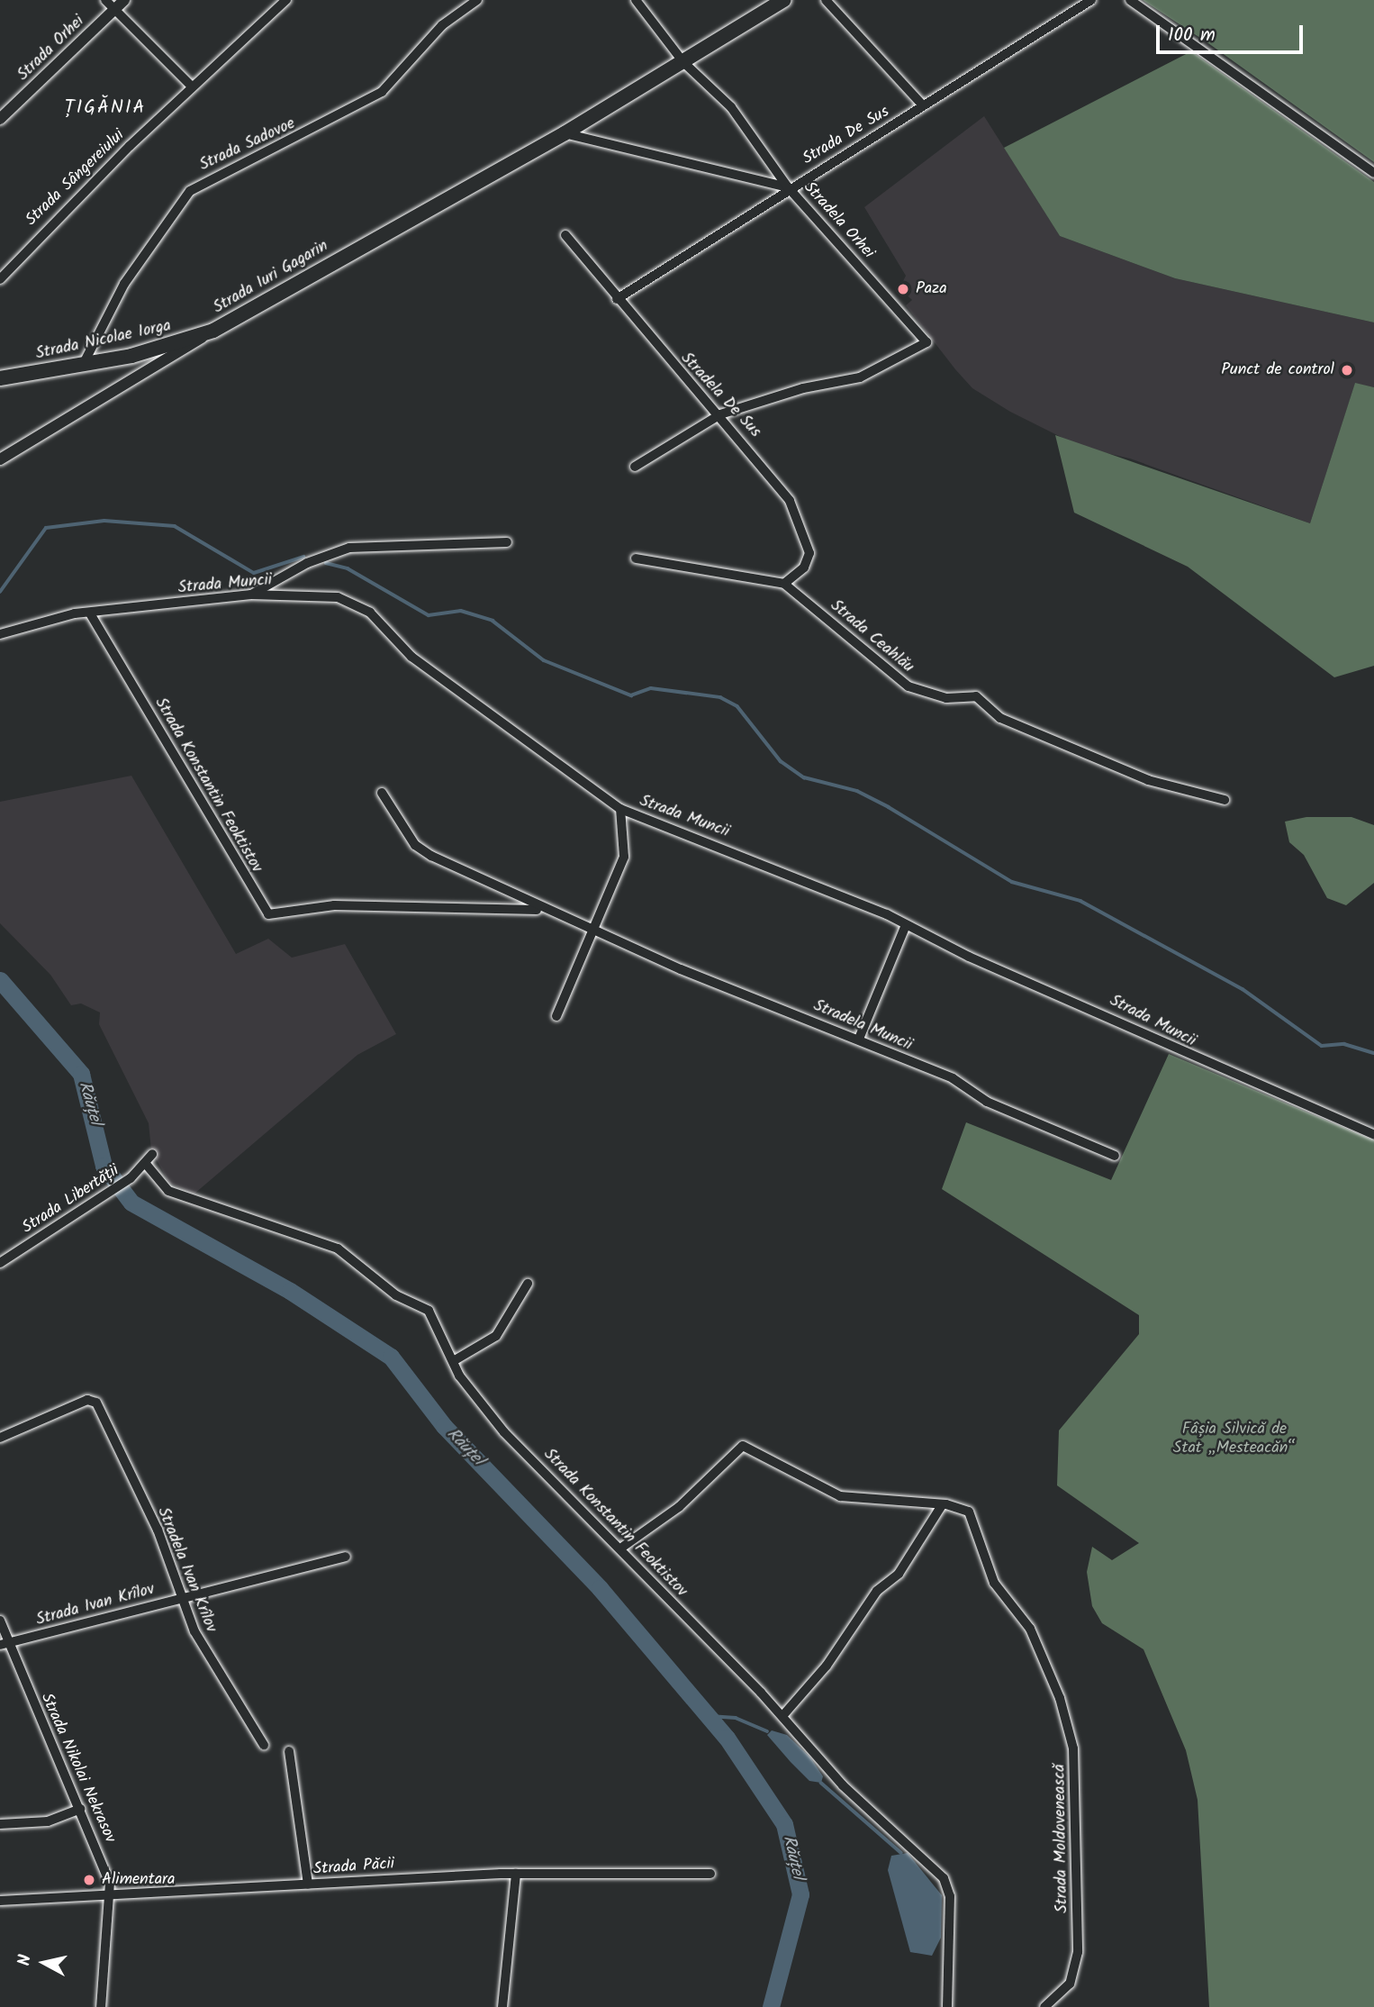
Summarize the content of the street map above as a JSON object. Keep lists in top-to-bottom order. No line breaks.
{"streets":{"main road":["Strada Iuri Gagarin","Strada Nicolae Iorga"],"street":["Strada Orhei","Strada De Sus","Strada Sadovoe","Strada Sângereiului","Stradela Orhei","Stradela De Sus","Strada Muncii","Strada Ceahlău","Strada Konstantin Feoktistov","Stradela Muncii","Strada Libertății","Stradela Ivan Krîlov","Strada Ivan Krîlov","Strada Nikolai Nekrasov","Strada Moldovenească","Strada Păcii"]},"crossings":[["Strada De Sus","Stradela Orhei"],["Strada De Sus","Stradela De Sus"],["Strada Sadovoe","Strada Nicolae Iorga"],["Stradela Orhei","Strada Iuri Gagarin"],["Stradela Orhei","Stradela De Sus"],["Strada Iuri Gagarin","Strada Nicolae Iorga"],["Stradela De Sus","Strada Ceahlău"],["Strada Muncii","Strada Konstantin Feoktistov"],["Strada Konstantin Feoktistov","Stradela Muncii"],["Strada Konstantin Feoktistov","Strada Libertății"],["Strada Konstantin Feoktistov","Strada Moldovenească"],["Stradela Ivan Krîlov","Strada Ivan Krîlov"],["Strada Ivan Krîlov","Strada Nikolai Nekrasov"],["Strada Nikolai Nekrasov","Strada Păcii"]],"districts":["ȚIGĂNIA"],"water":["Răuțel"],"parks":["Fâșia Silvică de Stat „Mesteacăn“"],"places":["Paza","Punct de control","Alimentara"],"scale_bar":"100 m","north":"left"}
